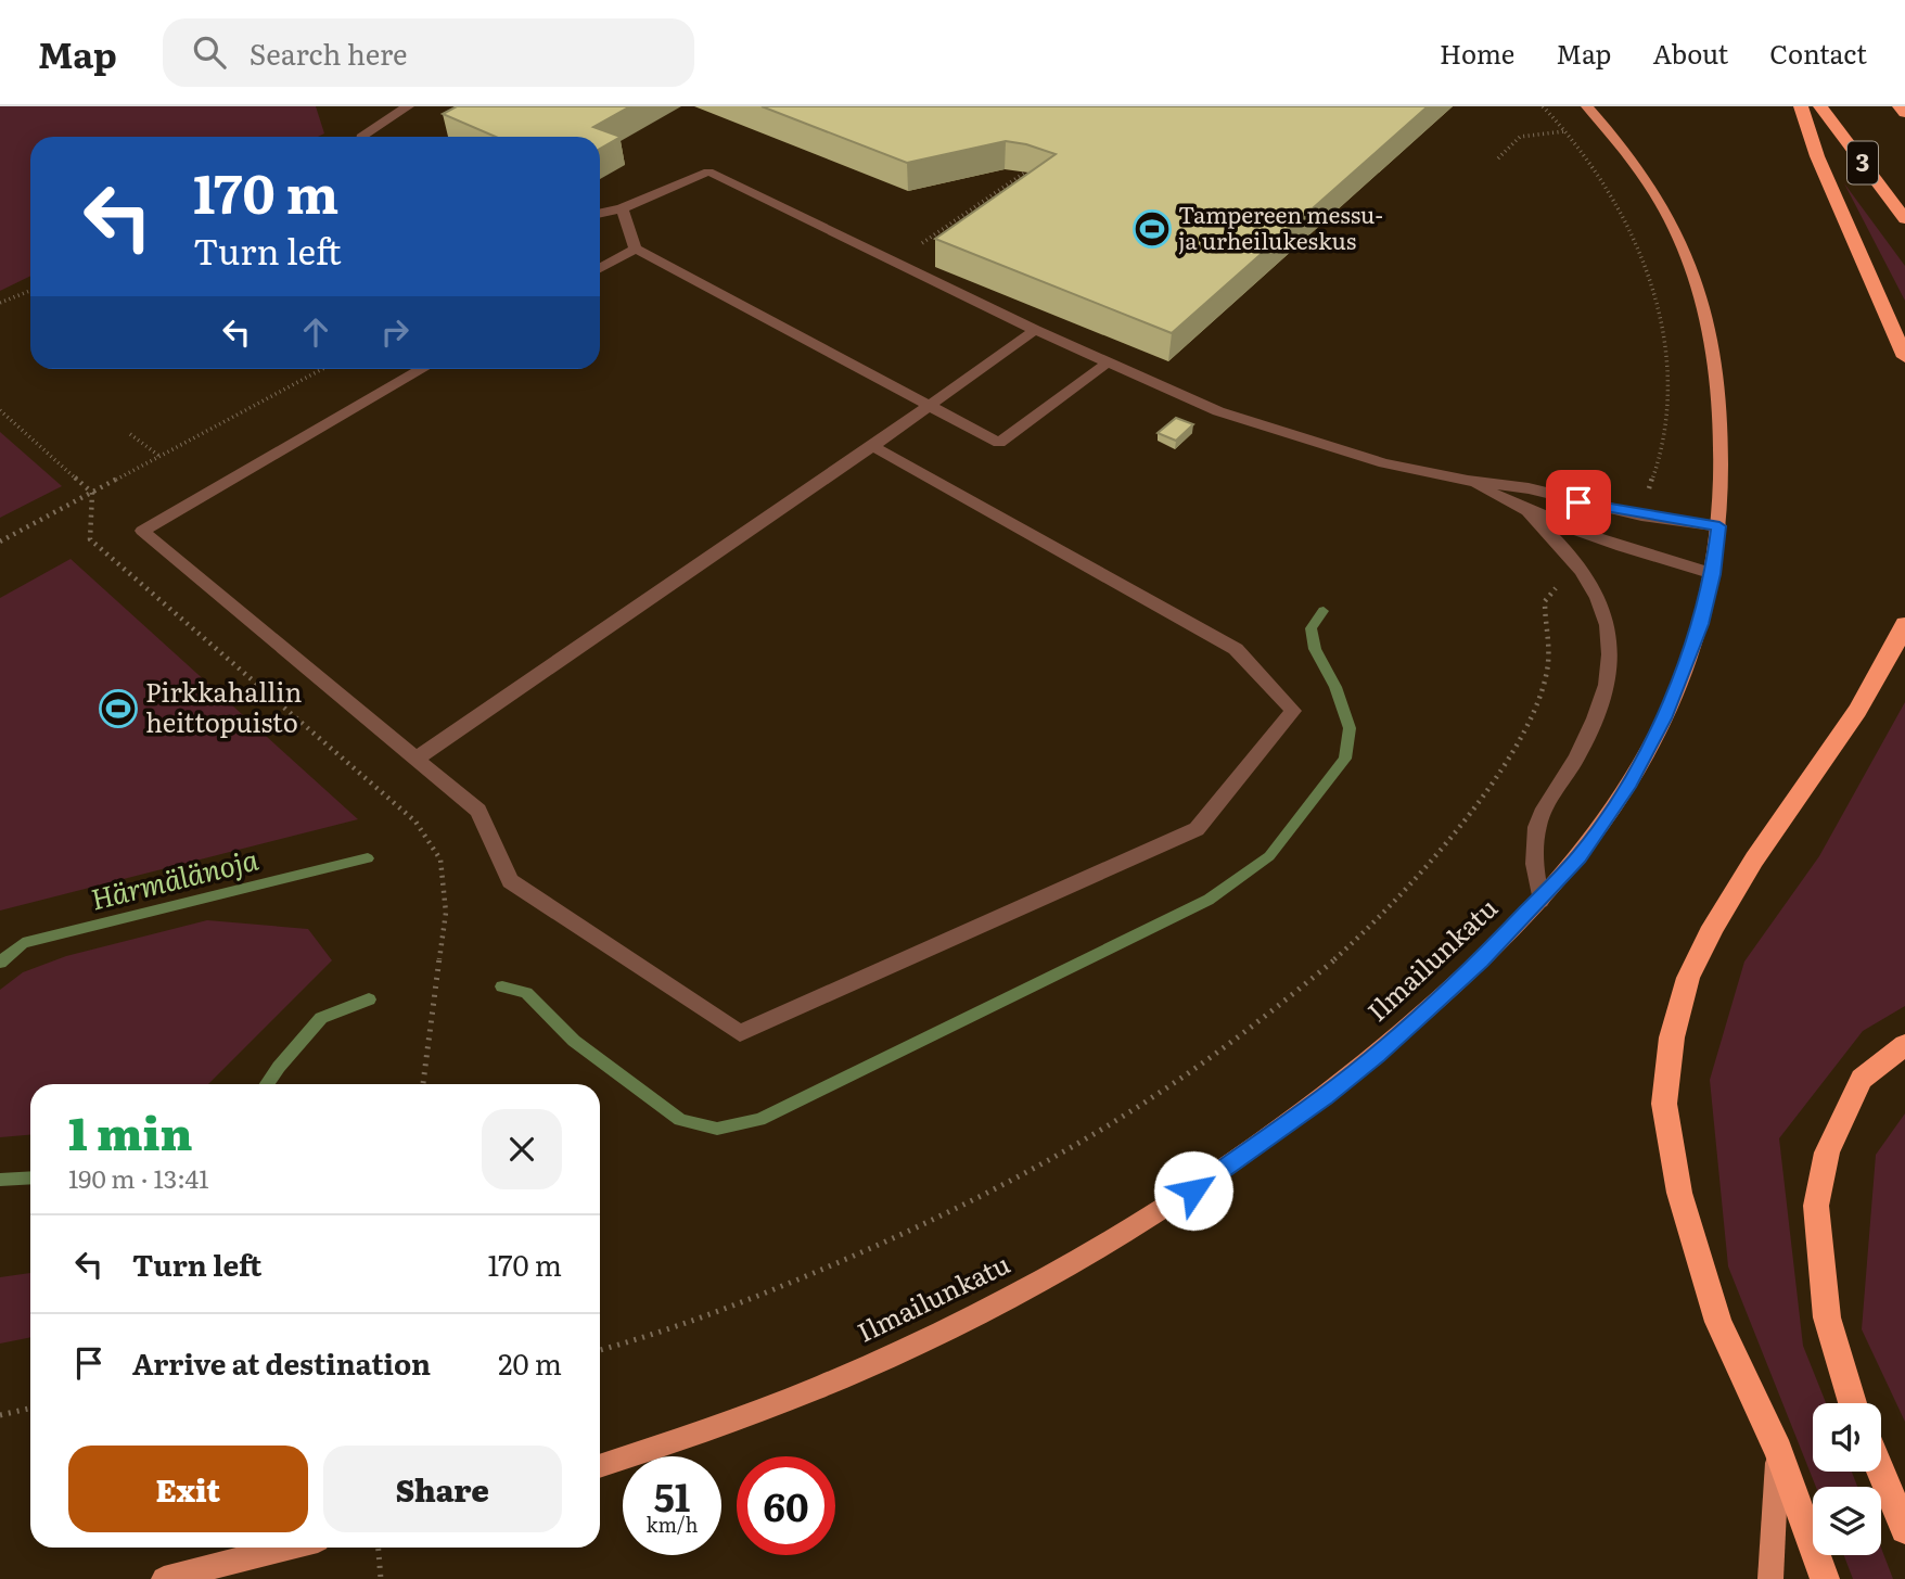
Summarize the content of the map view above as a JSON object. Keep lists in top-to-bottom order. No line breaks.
{"streets":{"highway":["3"],"main road":["Ilmailunkatu"]},"water":["Härmälänoja"],"places":{"sports":["Tampereen messu- ja urheilukeskus","Pirkkahallin heittopuisto"]},"page":{"header":"Map","search":"Search here","nav":["Home","Map","About","Contact"],"turn":["170 m","Turn left"],"heading":["1 min","190 m · 13:41"],"list":[{"name":"Turn left","value":"170 m"},{"name":"Arrive at destination","value":"20 m"}],"buttons":["Exit","Share"],"speed":"51 km/h","limit":"60"}}
